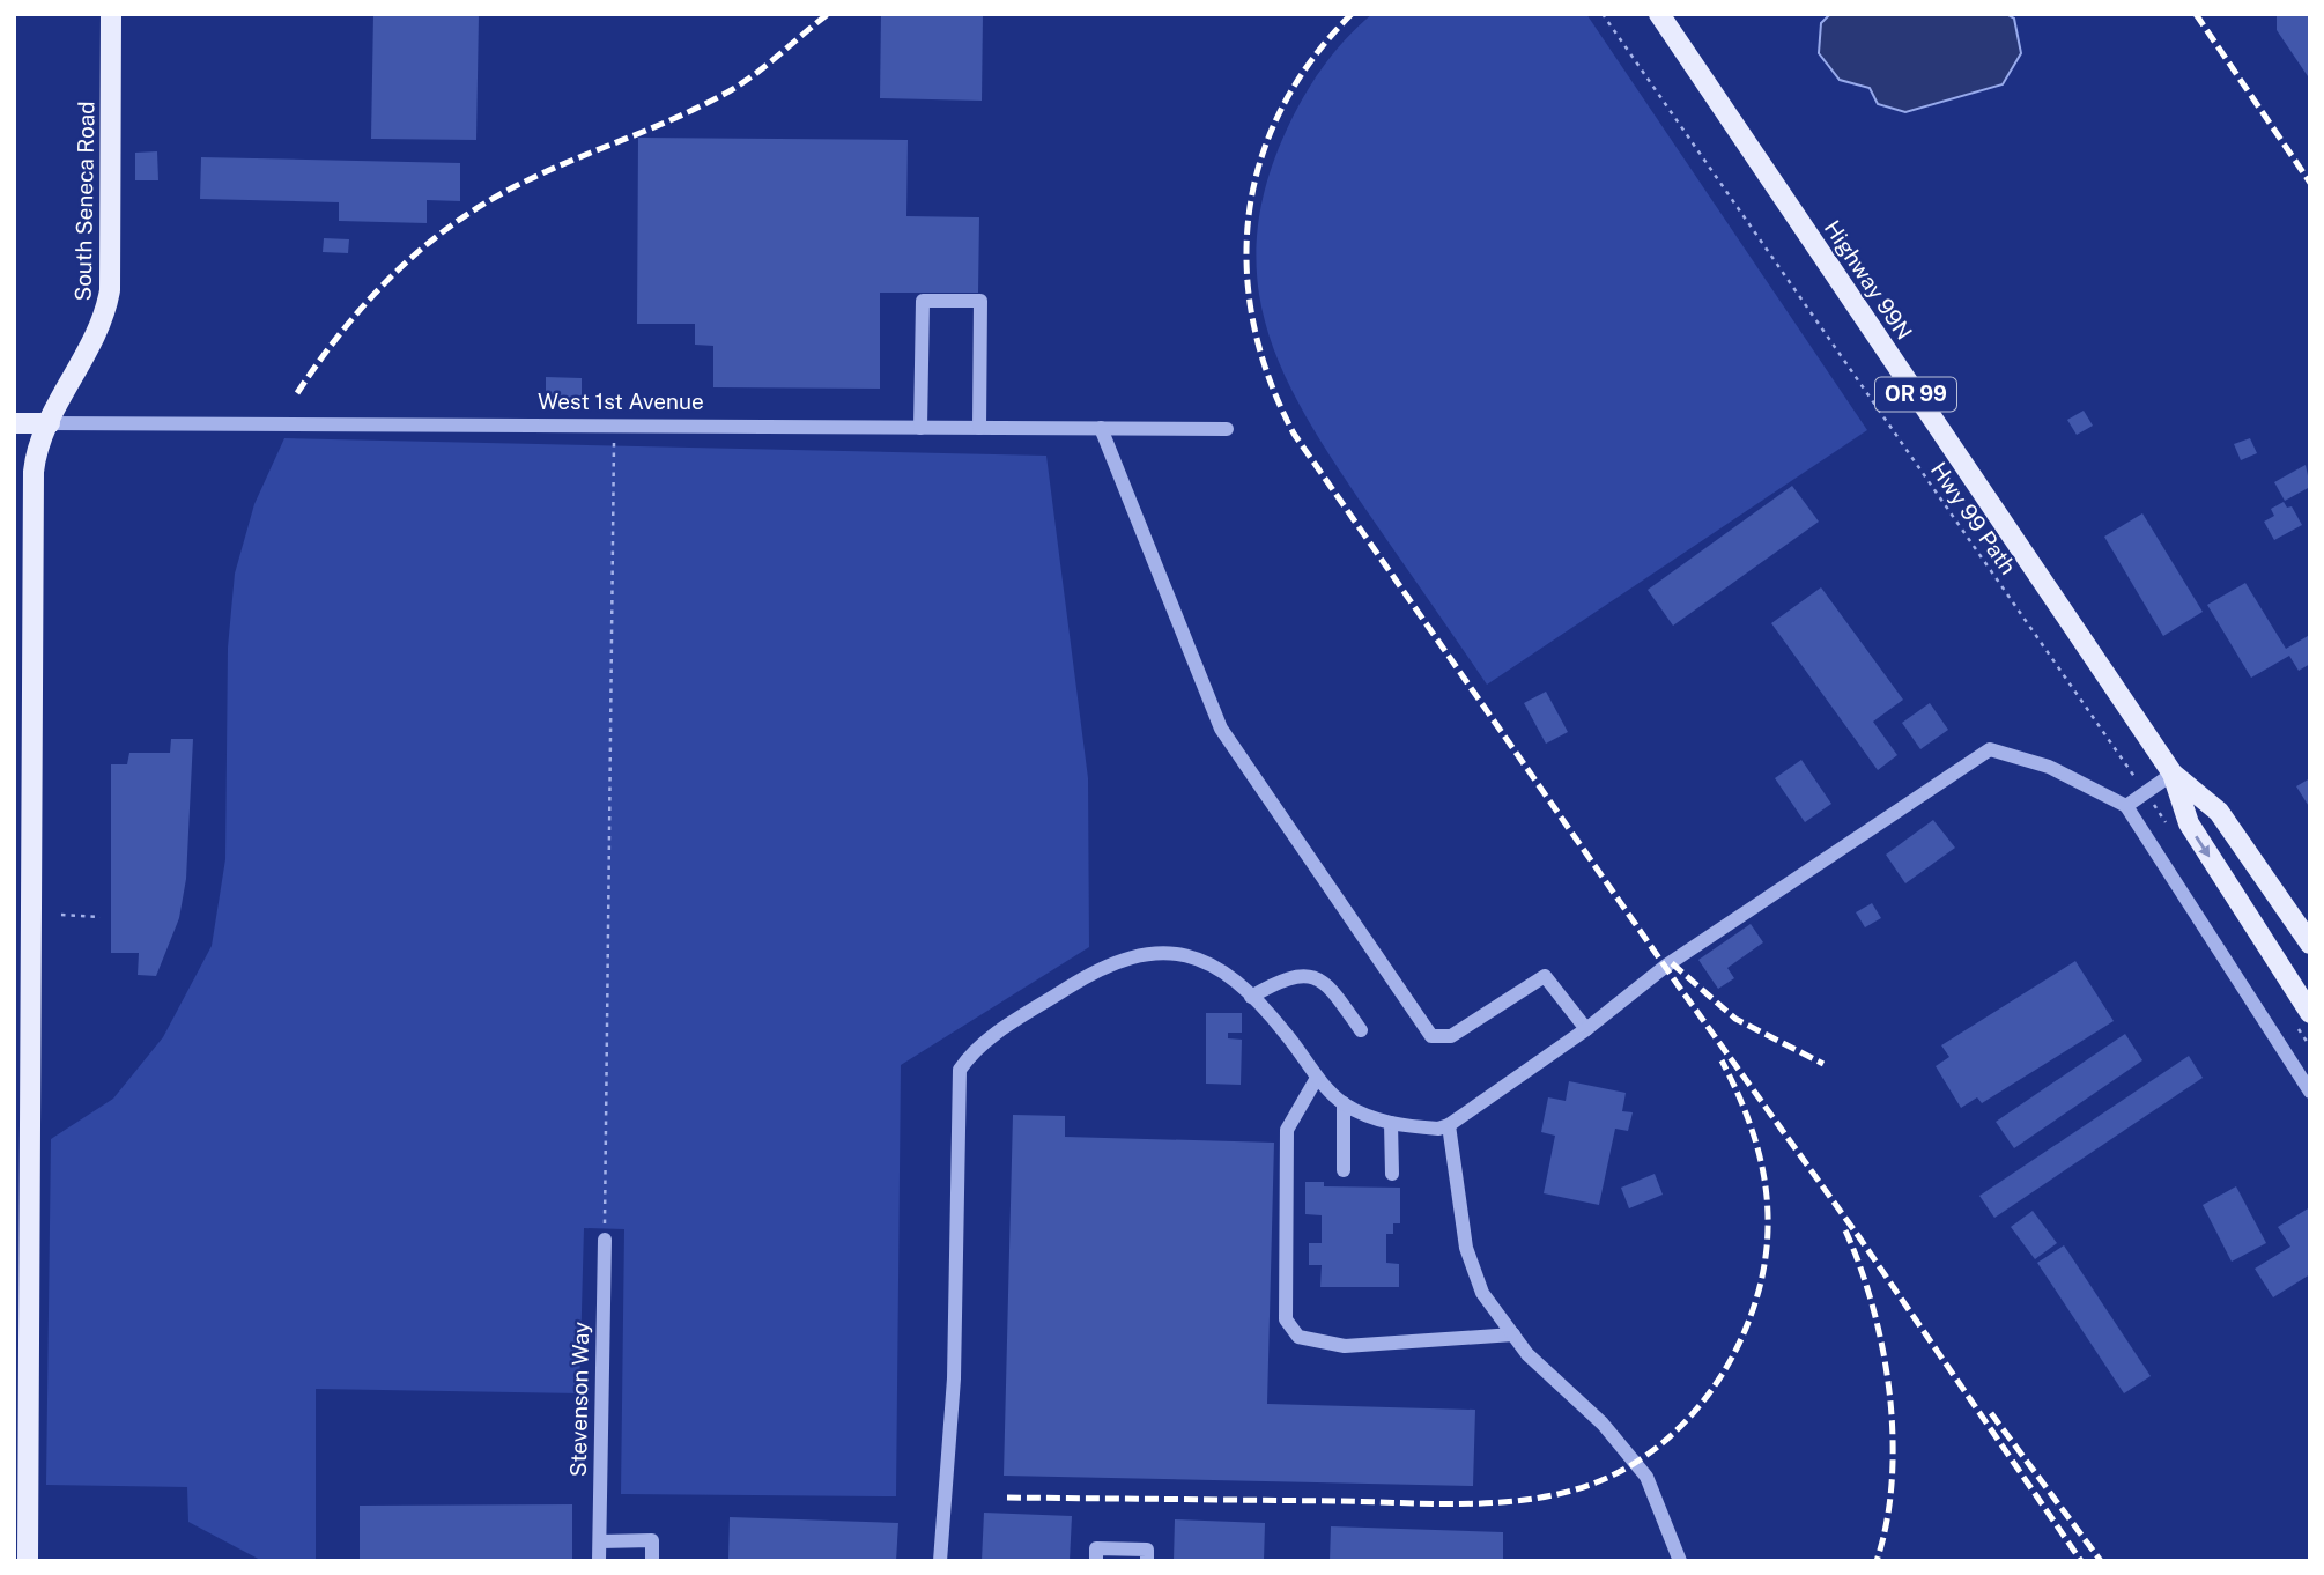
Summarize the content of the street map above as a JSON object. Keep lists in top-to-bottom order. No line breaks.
{"streets":{"main road":["South Seneca Road","Highway 99N","OR 99","West 1st Avenue"],"street":["Stevenson Way"],"path":["Hwy 99 Path"]},"crossings":[["South Seneca Road","West 1st Avenue"],["Highway 99N","OR 99"]]}
